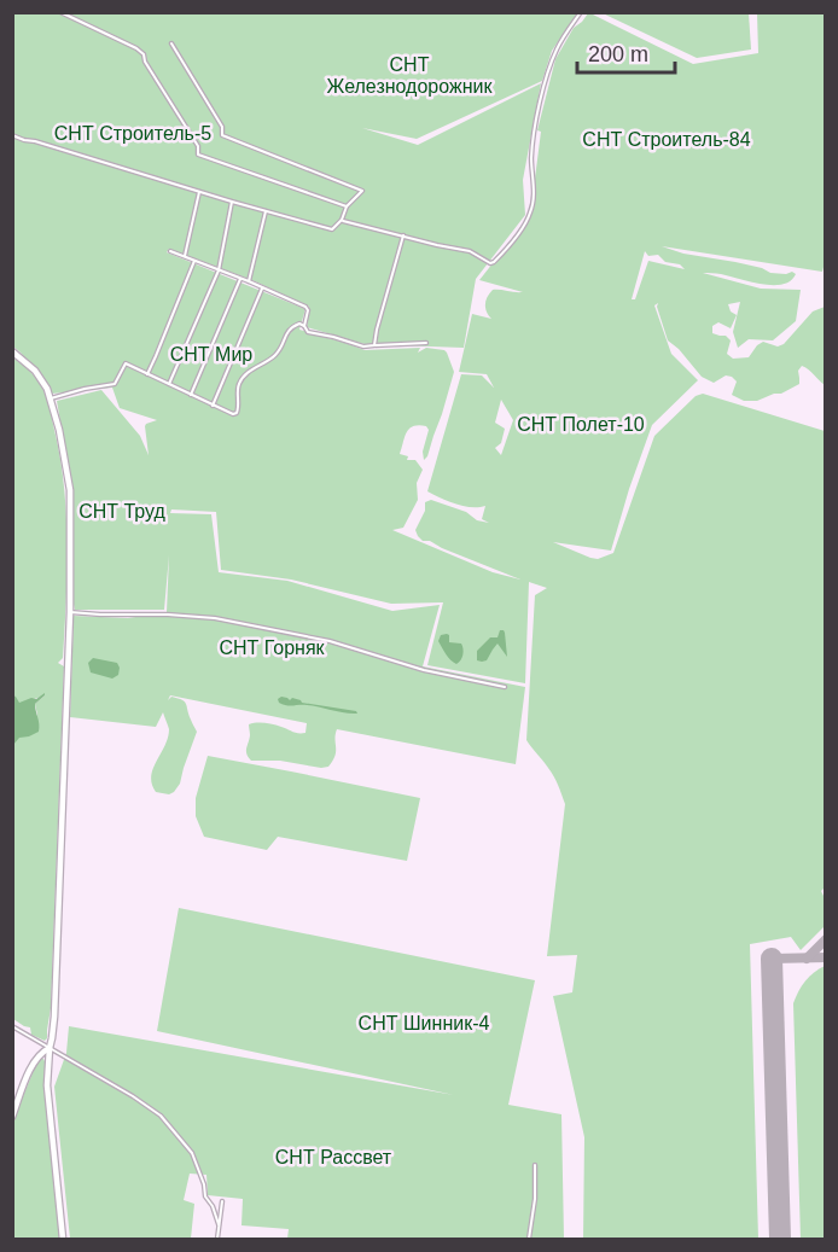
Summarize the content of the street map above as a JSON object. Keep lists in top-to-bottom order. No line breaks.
{"parks":["СНТ Железнодорожник","СНТ Строитель-5","СНТ Строитель-84","СНТ Мир","СНТ Полет-10","СНТ Труд","СНТ Горняк","СНТ Шинник-4","СНТ Рассвет"],"scale_bar":"200 m"}
